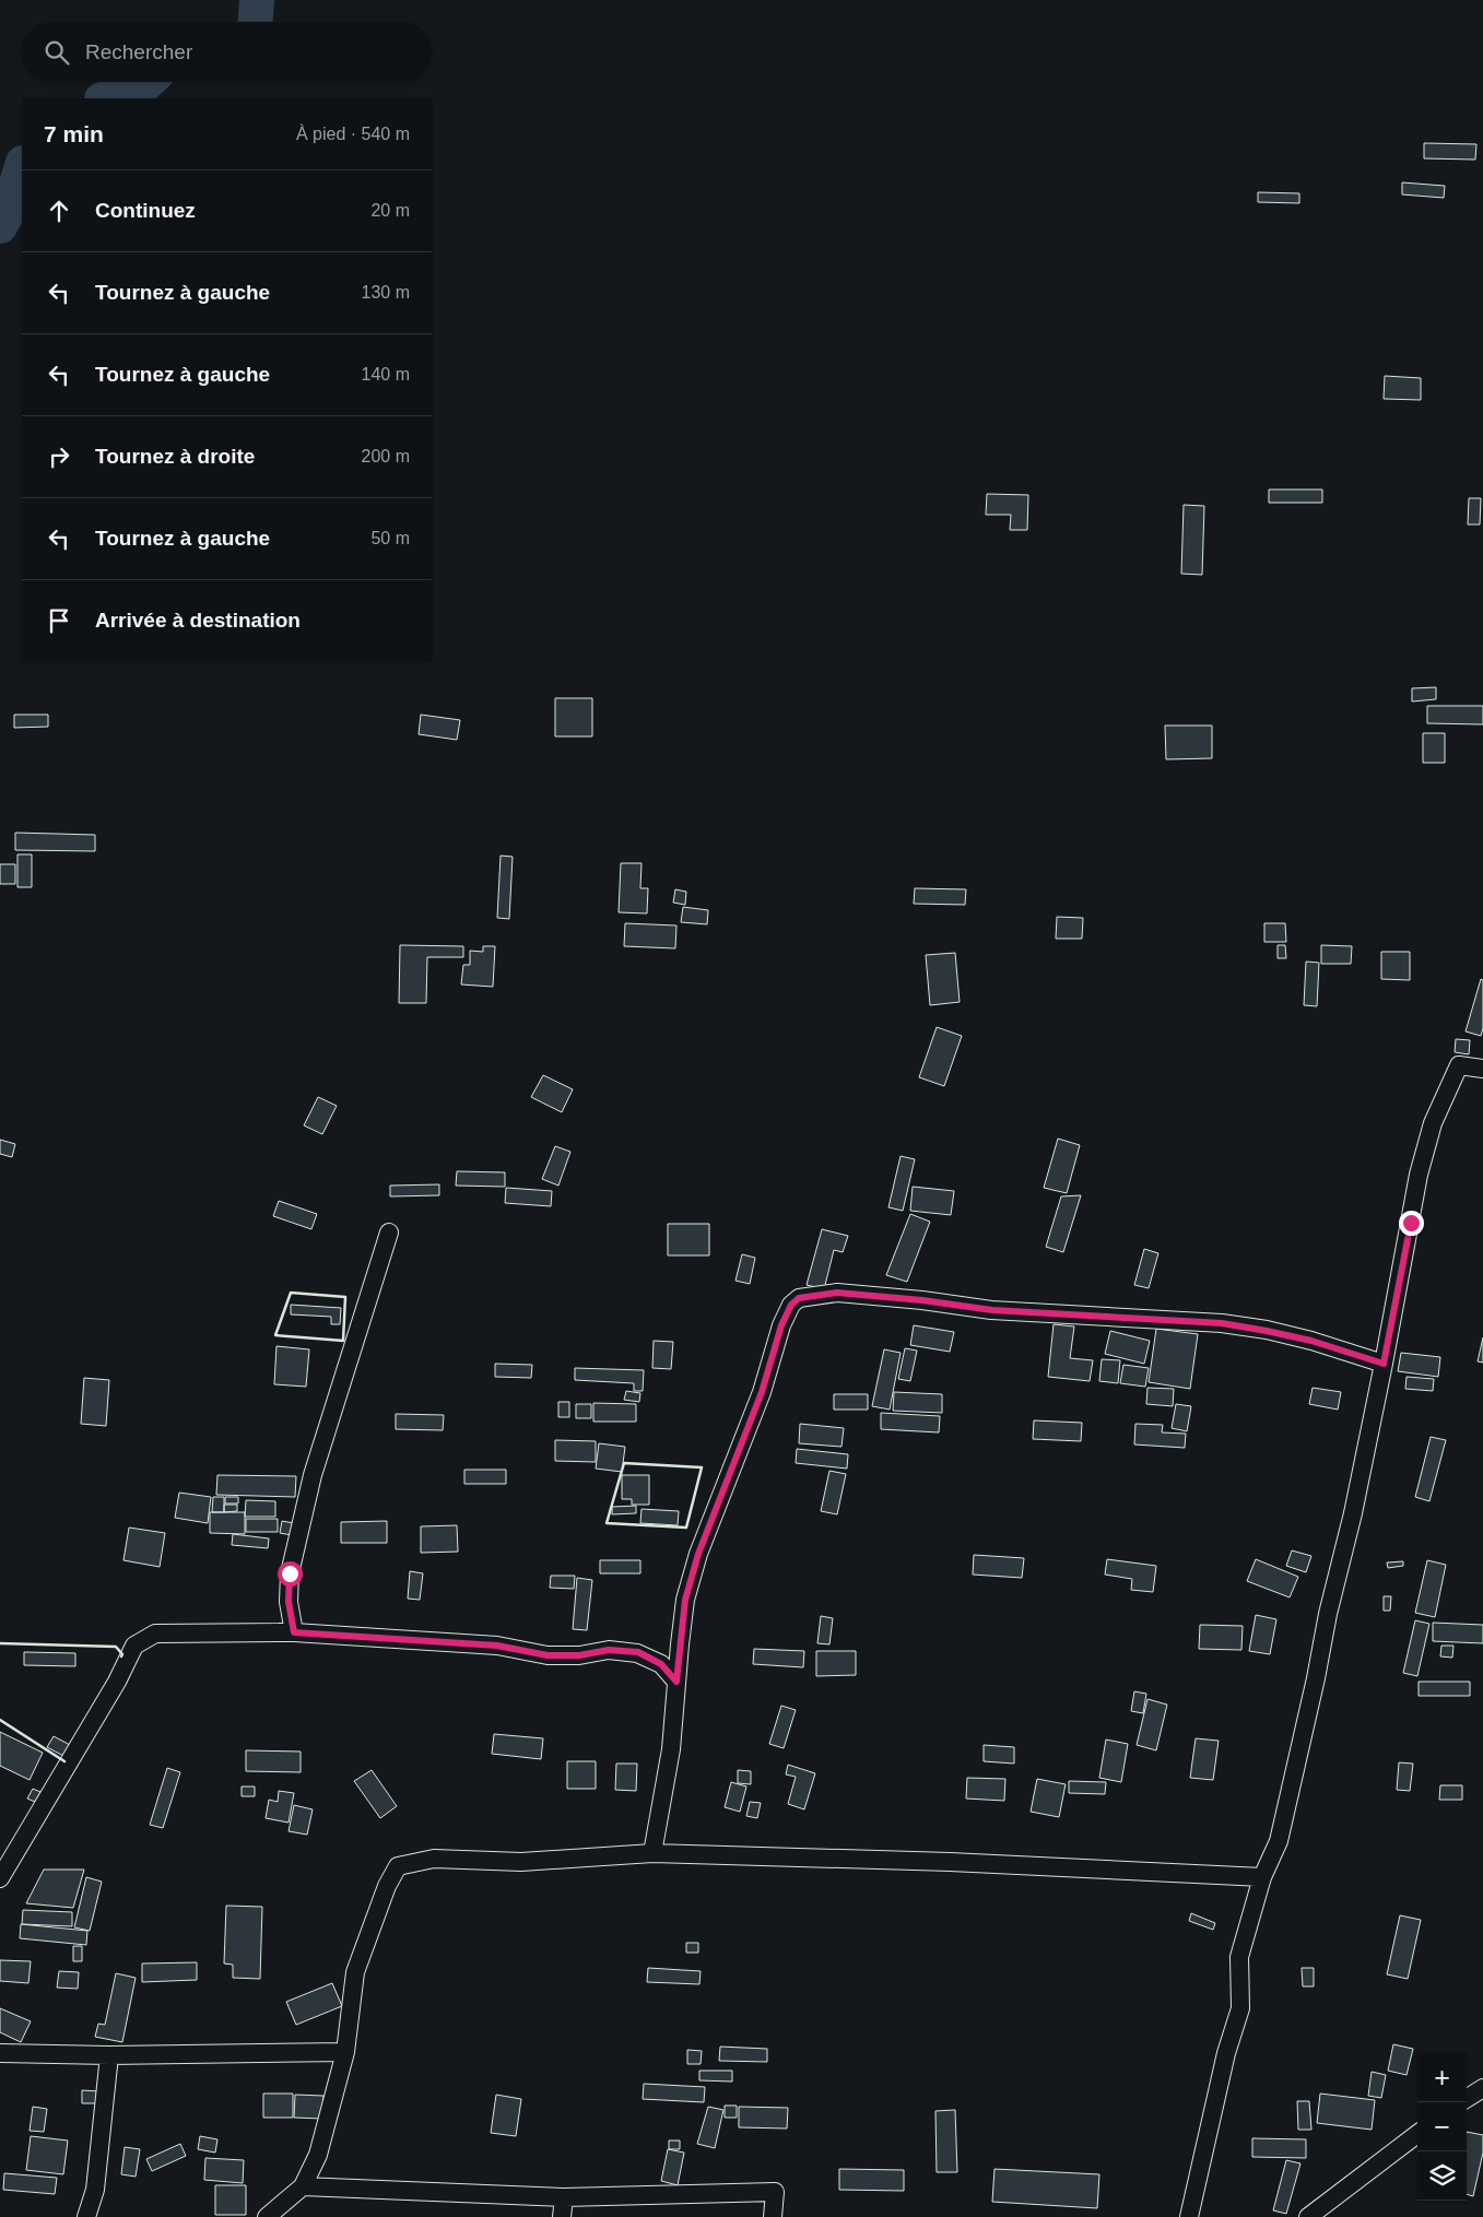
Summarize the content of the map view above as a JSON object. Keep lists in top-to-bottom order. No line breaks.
{"page":{"search":"Rechercher","heading":["7 min","À pied · 540 m"],"list":[["Continuez","20 m"],["Tournez à gauche","130 m"],["Tournez à gauche","140 m"],["Tournez à droite","200 m"],["Tournez à gauche","50 m"],"Arrivée à destination"],"map_buttons":["+","−"]}}
